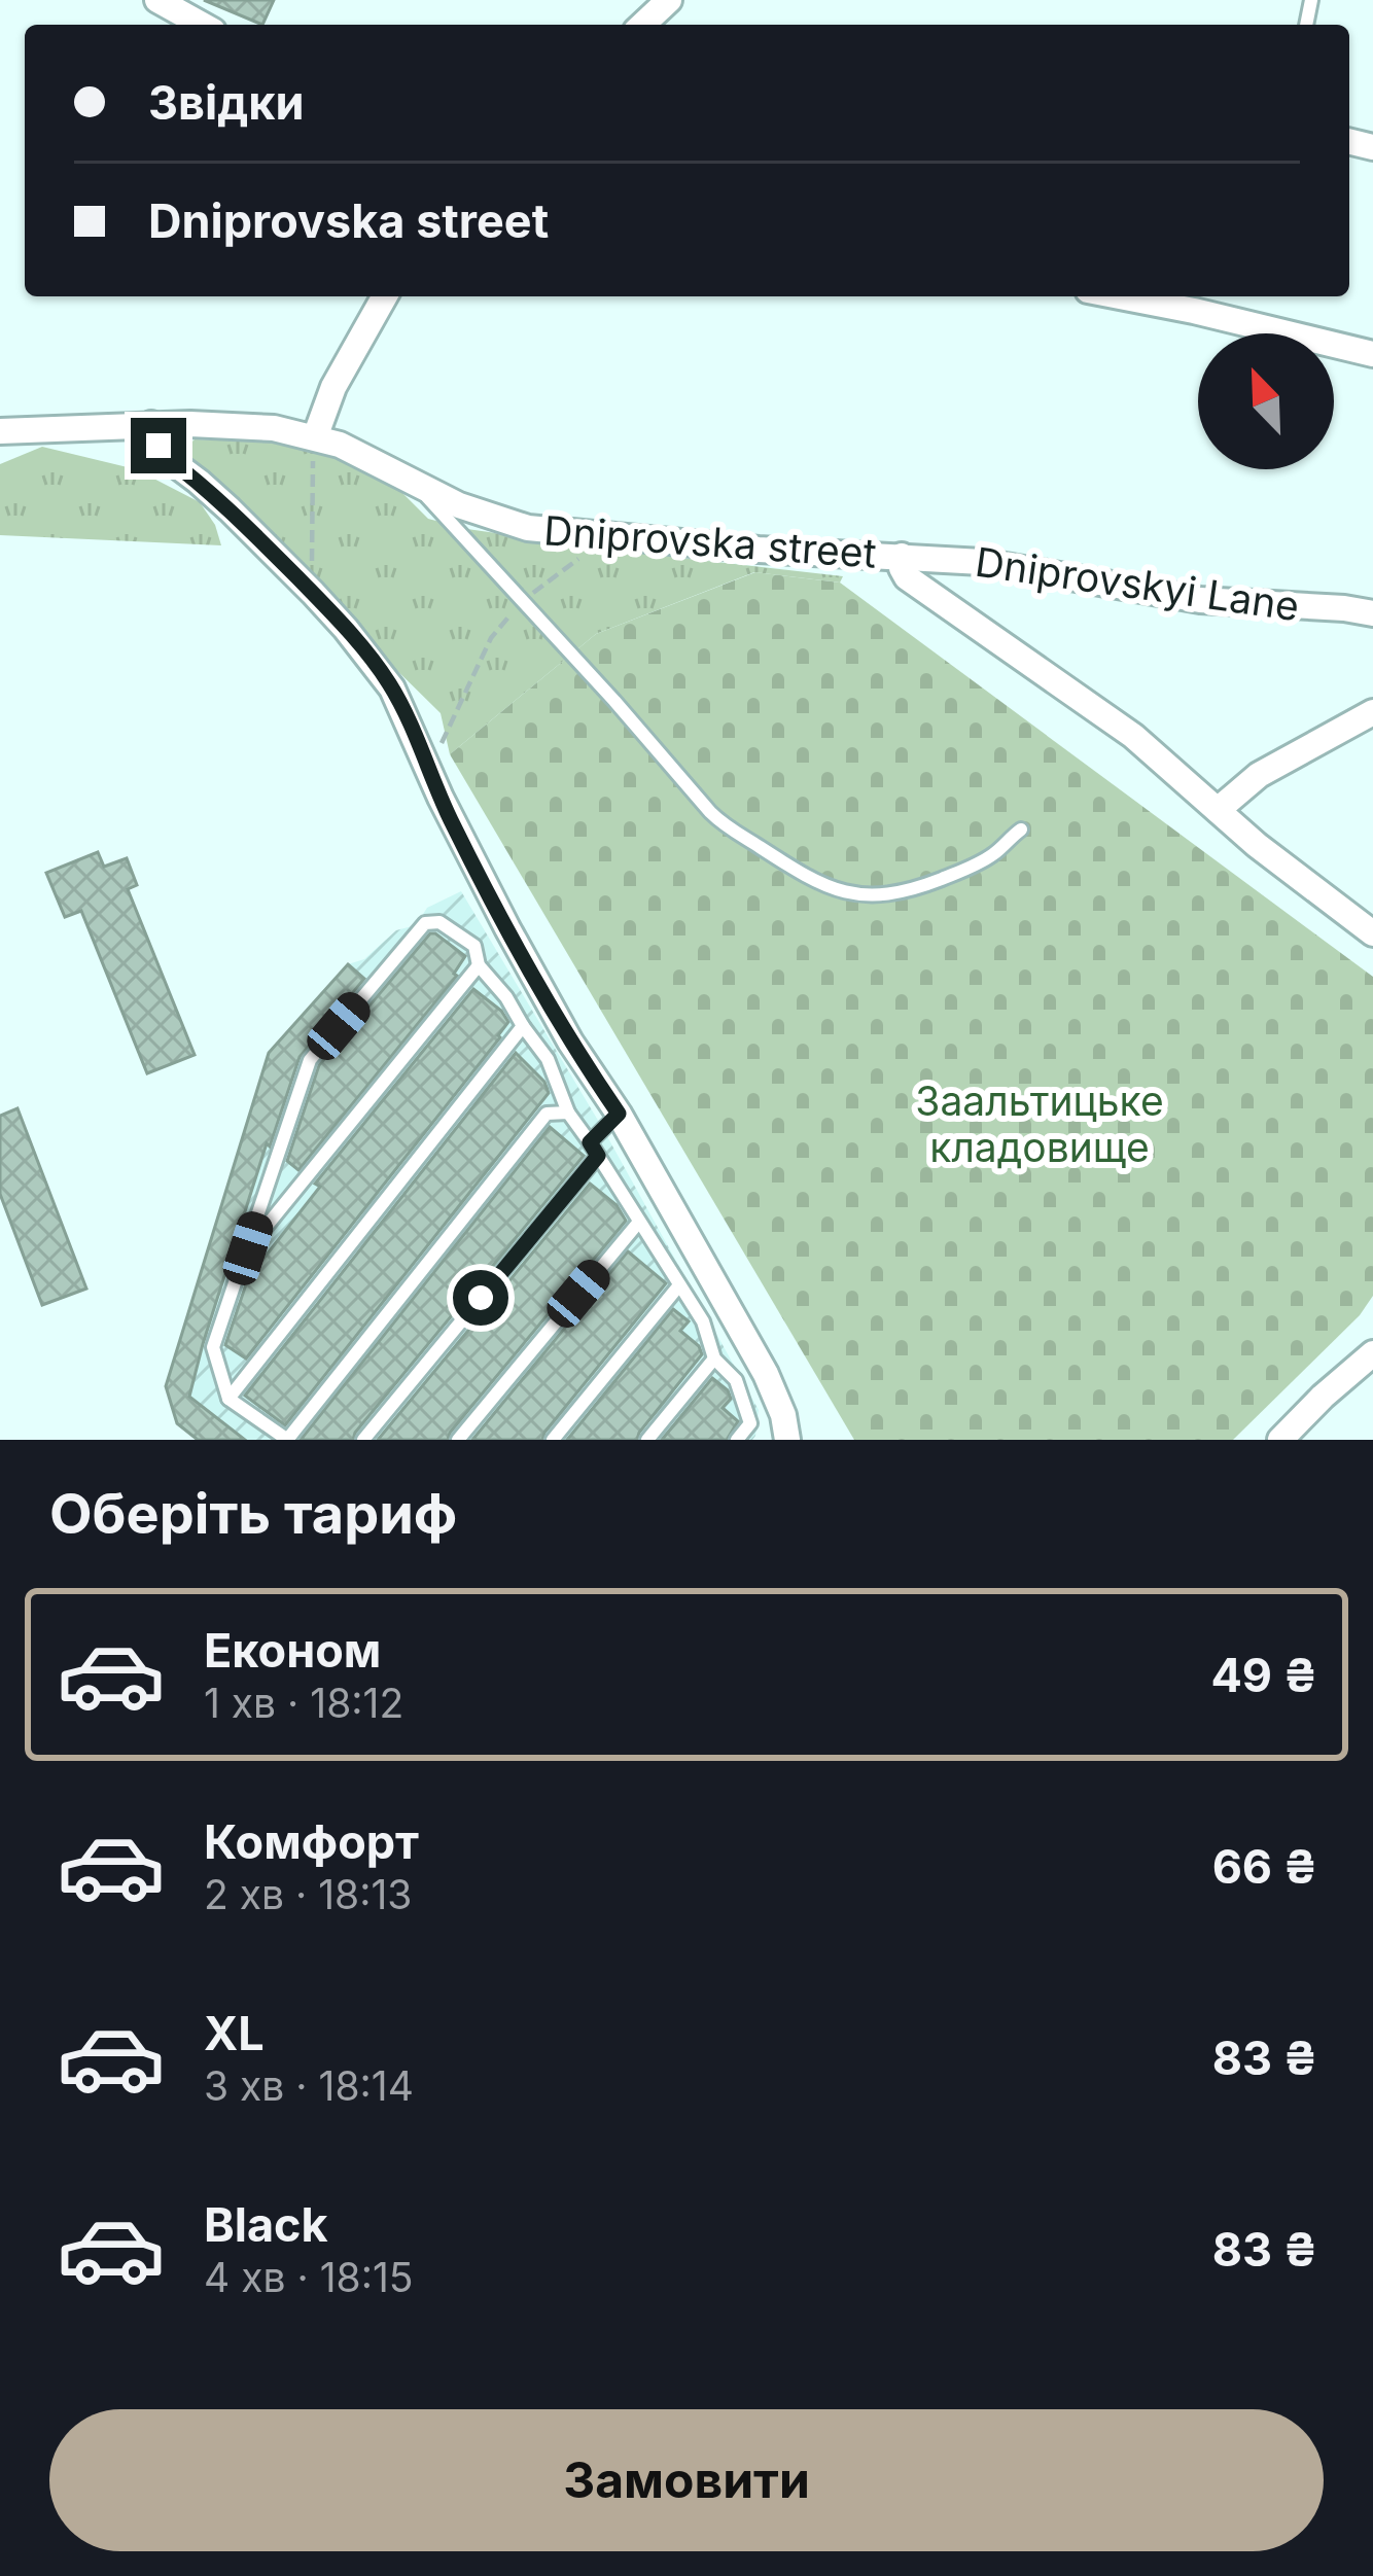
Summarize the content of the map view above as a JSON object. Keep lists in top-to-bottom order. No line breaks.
{"streets":{"street":["Dniprovska street","Dniprovskyi Lane"]},"crossings":[["Dniprovska street","Dniprovskyi Lane"]],"parks":["Заальтицьке кладовище"],"north":"top left","page":{"banner":["Звідки","Dniprovska street"],"heading":"Оберіть тариф","list":[{"name":"Економ","note":"1 хв · 18:12","value":"49 ₴"},{"name":"Комфорт","note":"2 хв · 18:13","value":"66 ₴"},{"name":"XL","note":"3 хв · 18:14","value":"83 ₴"},{"name":"Black","note":"4 хв · 18:15","value":"83 ₴"}],"buttons":"Замовити"}}
